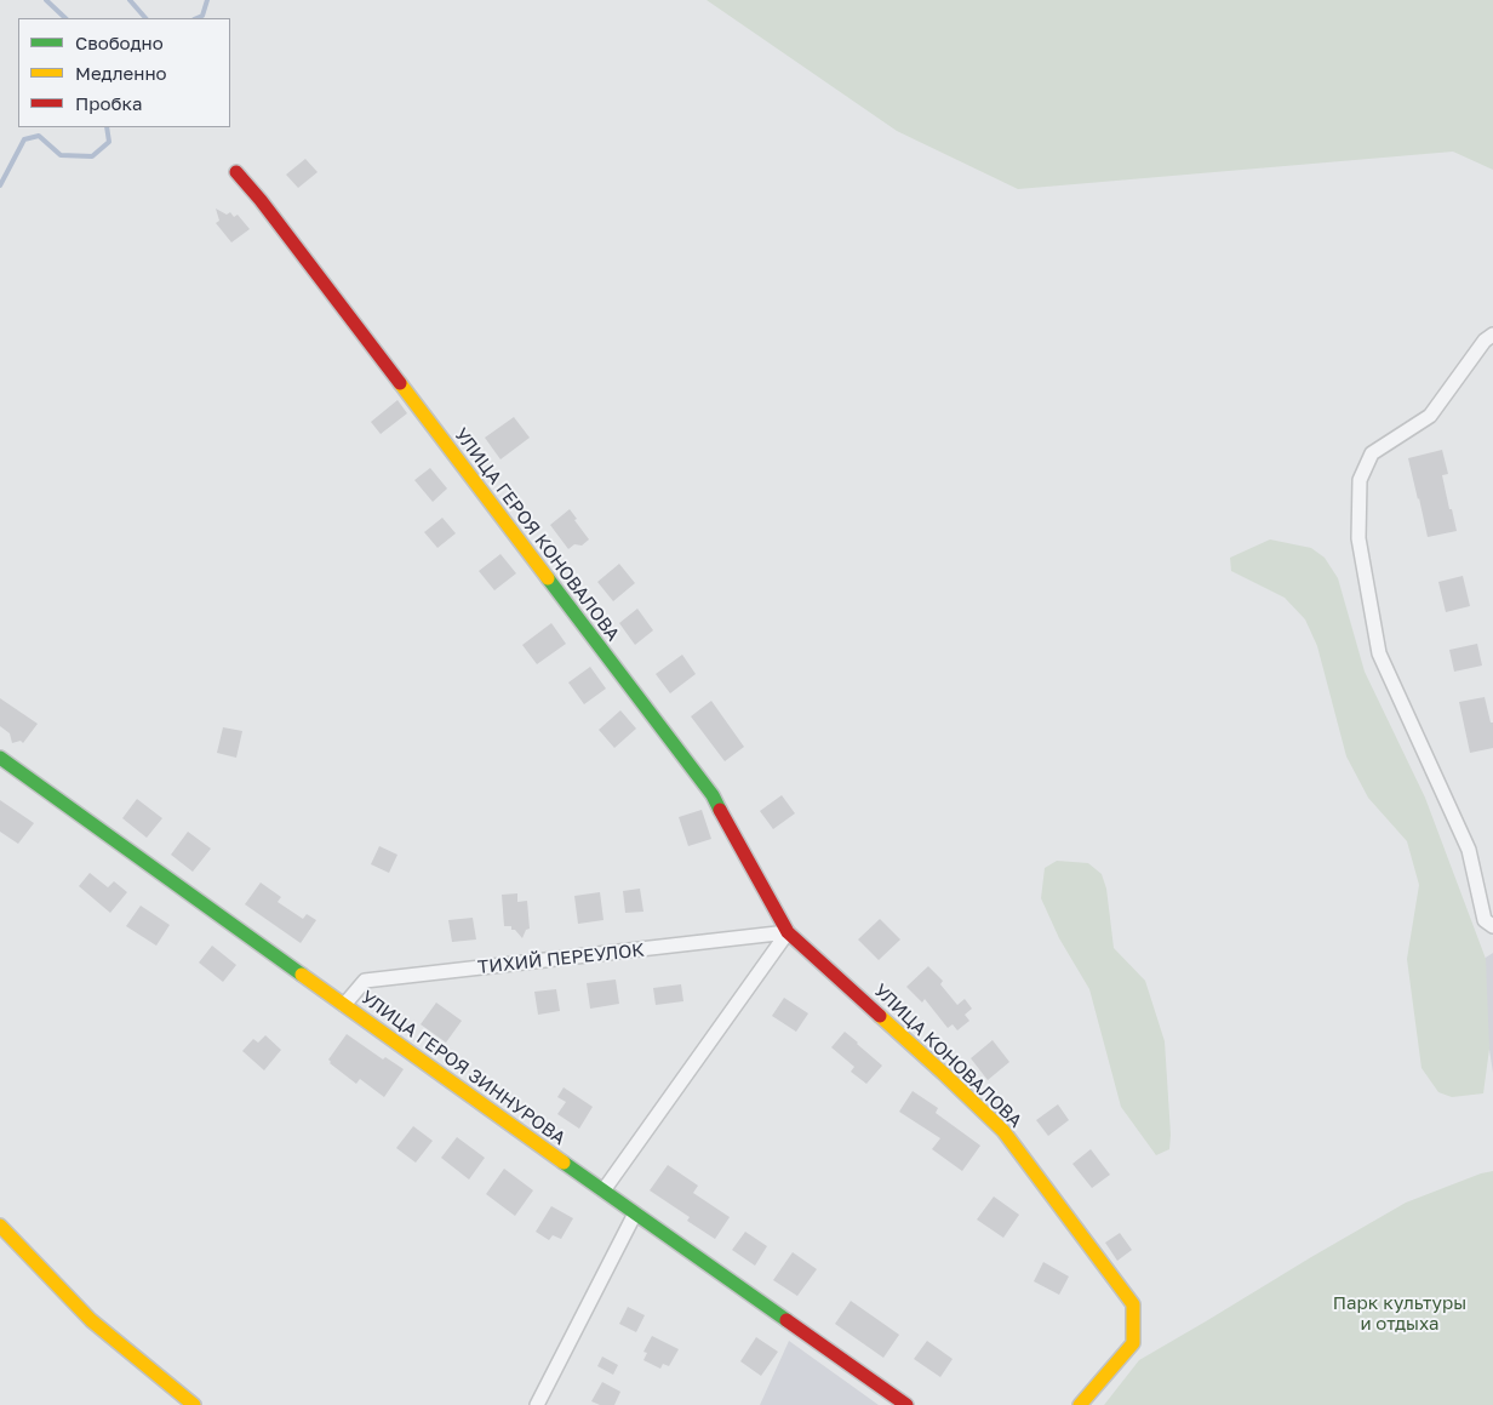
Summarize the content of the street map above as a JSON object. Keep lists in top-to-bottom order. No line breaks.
{"streets":{"street":["УЛИЦА ГЕРОЯ КОНОВАЛОВА","ТИХИЙ ПЕРЕУЛОК","УЛИЦА КОНОВАЛОВА","УЛИЦА ГЕРОЯ ЗИННУРОВА"]},"crossings":[["УЛИЦА ГЕРОЯ КОНОВАЛОВА","ТИХИЙ ПЕРЕУЛОК"],["УЛИЦА ГЕРОЯ КОНОВАЛОВА","УЛИЦА КОНОВАЛОВА"],["ТИХИЙ ПЕРЕУЛОК","УЛИЦА КОНОВАЛОВА"],["ТИХИЙ ПЕРЕУЛОК","УЛИЦА ГЕРОЯ ЗИННУРОВА"]],"parks":["Парк культуры и отдыха"],"legend":["Свободно","Медленно","Пробка"]}
